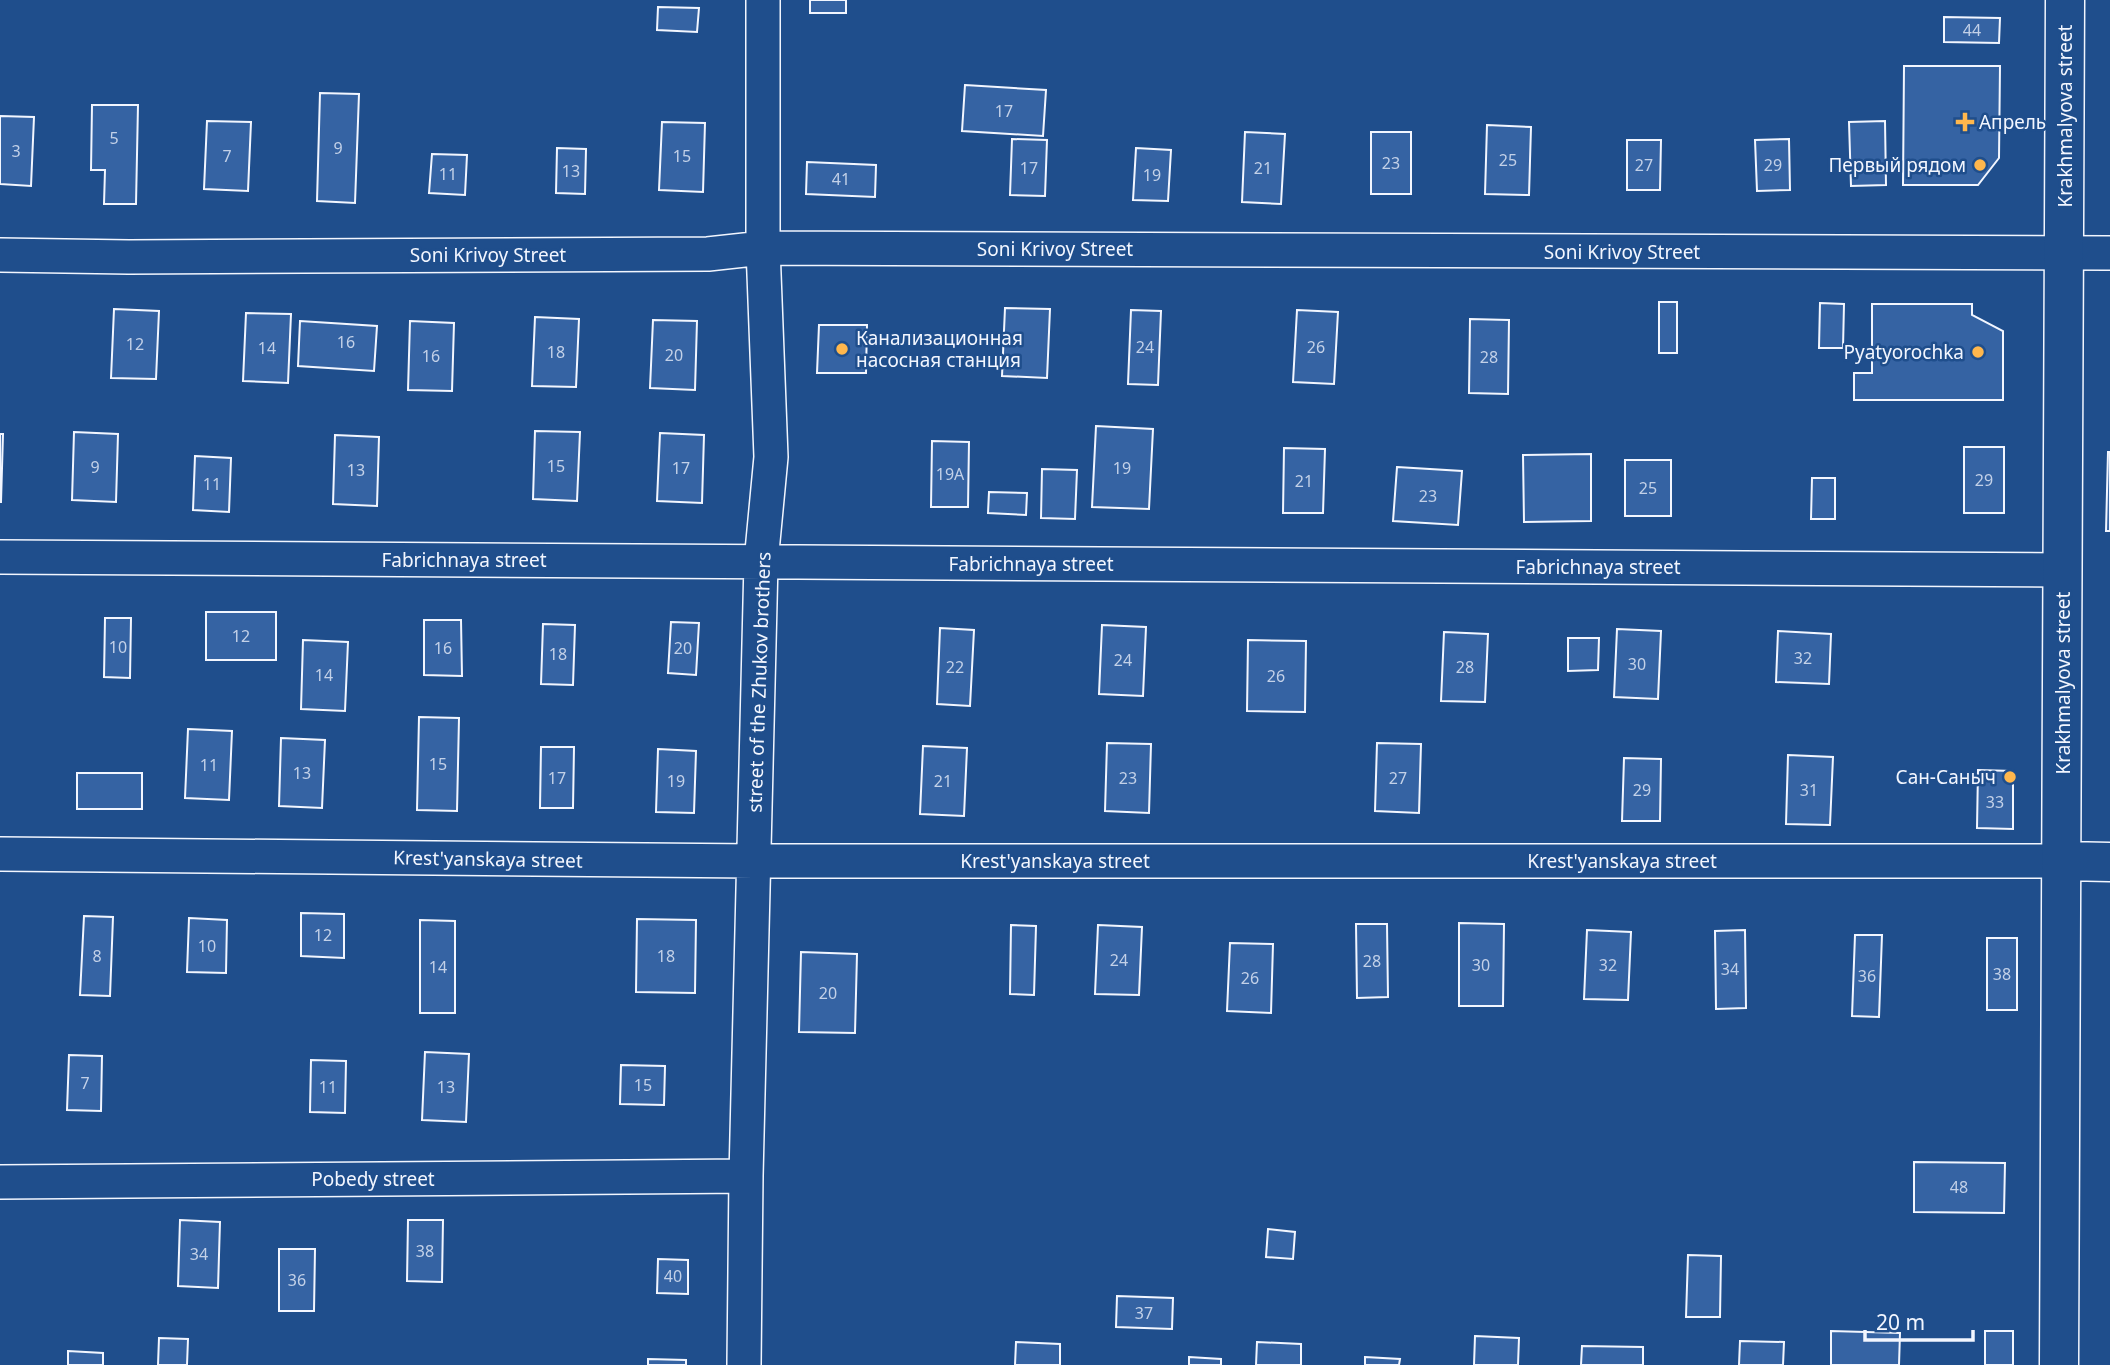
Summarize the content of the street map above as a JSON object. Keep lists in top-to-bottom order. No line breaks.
{"streets":{"main road":["Krakhmalyova street","Krest'yanskaya street"],"street":["Soni Krivoy Street","Fabrichnaya street","street of the Zhukov brothers","Pobedy street"]},"crossings":[["Krakhmalyova street","Soni Krivoy Street"],["Krakhmalyova street","Fabrichnaya street"],["Krakhmalyova street","Krest'yanskaya street"],["Soni Krivoy Street","street of the Zhukov brothers"],["Fabrichnaya street","street of the Zhukov brothers"],["street of the Zhukov brothers","Krest'yanskaya street"],["street of the Zhukov brothers","Pobedy street"]],"places":{"health":["Апрель"],"other":["Первый рядом","Канализационная насосная станция","Pyatyorochka","Сан-Саныч"]},"house_numbers":["44","17","5","9","3","7","15","25","23","27","29","17","21","13","11","19","41","16","12","24","26","14","18","20","16","28","15","9","17","19","13","19А","29","21","11","25","23","12","10","16","20","18","32","24","30","22","28","14","26","15","11","13","17","23","27","19","21","29","31","33","12","10","8","18","24","28","30","32","14","34","38","36","26","20","7","15","11","13","48","38","34","40","36","37"],"scale_bar":"20 m"}
